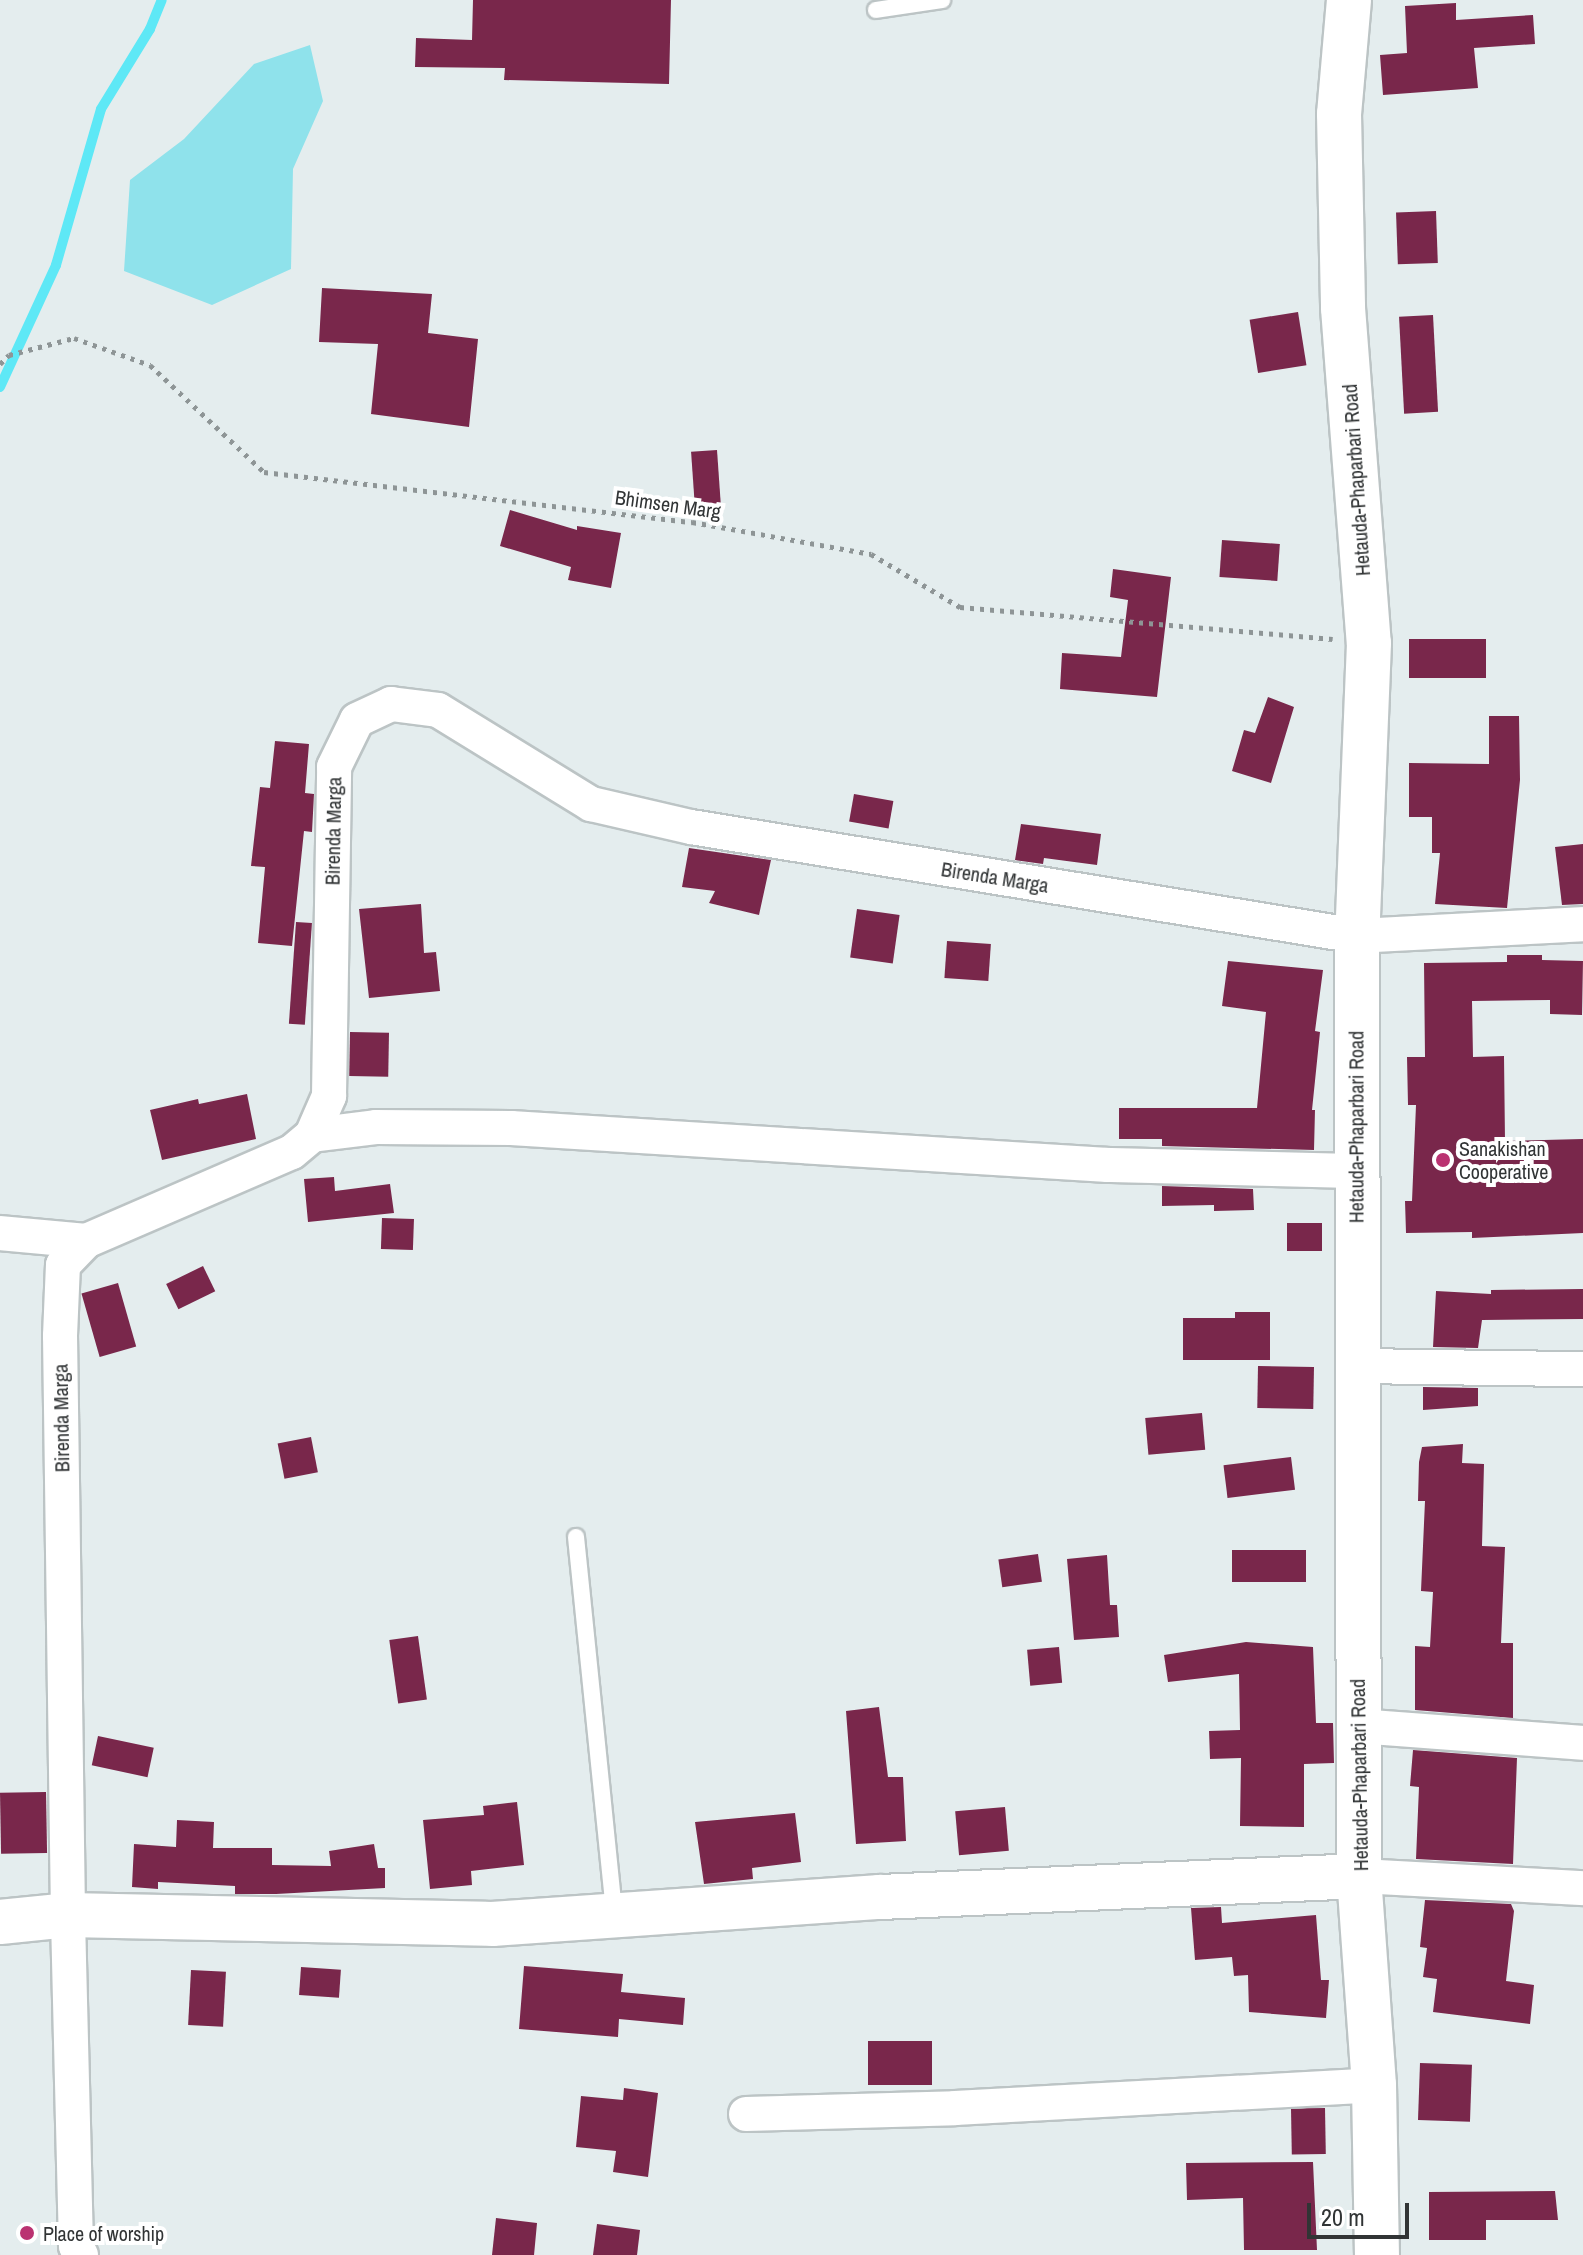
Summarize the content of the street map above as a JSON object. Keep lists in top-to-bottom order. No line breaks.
{"streets":{"main road":["Hetauda-Phaparbari Road"],"street":["Birenda Marga"],"path":["Bhimsen Marg"]},"crossings":[["Hetauda-Phaparbari Road","Bhimsen Marg"],["Hetauda-Phaparbari Road","Birenda Marga"]],"places":["Sanakishan Cooperative","Place of worship"],"scale_bar":"20 m"}
